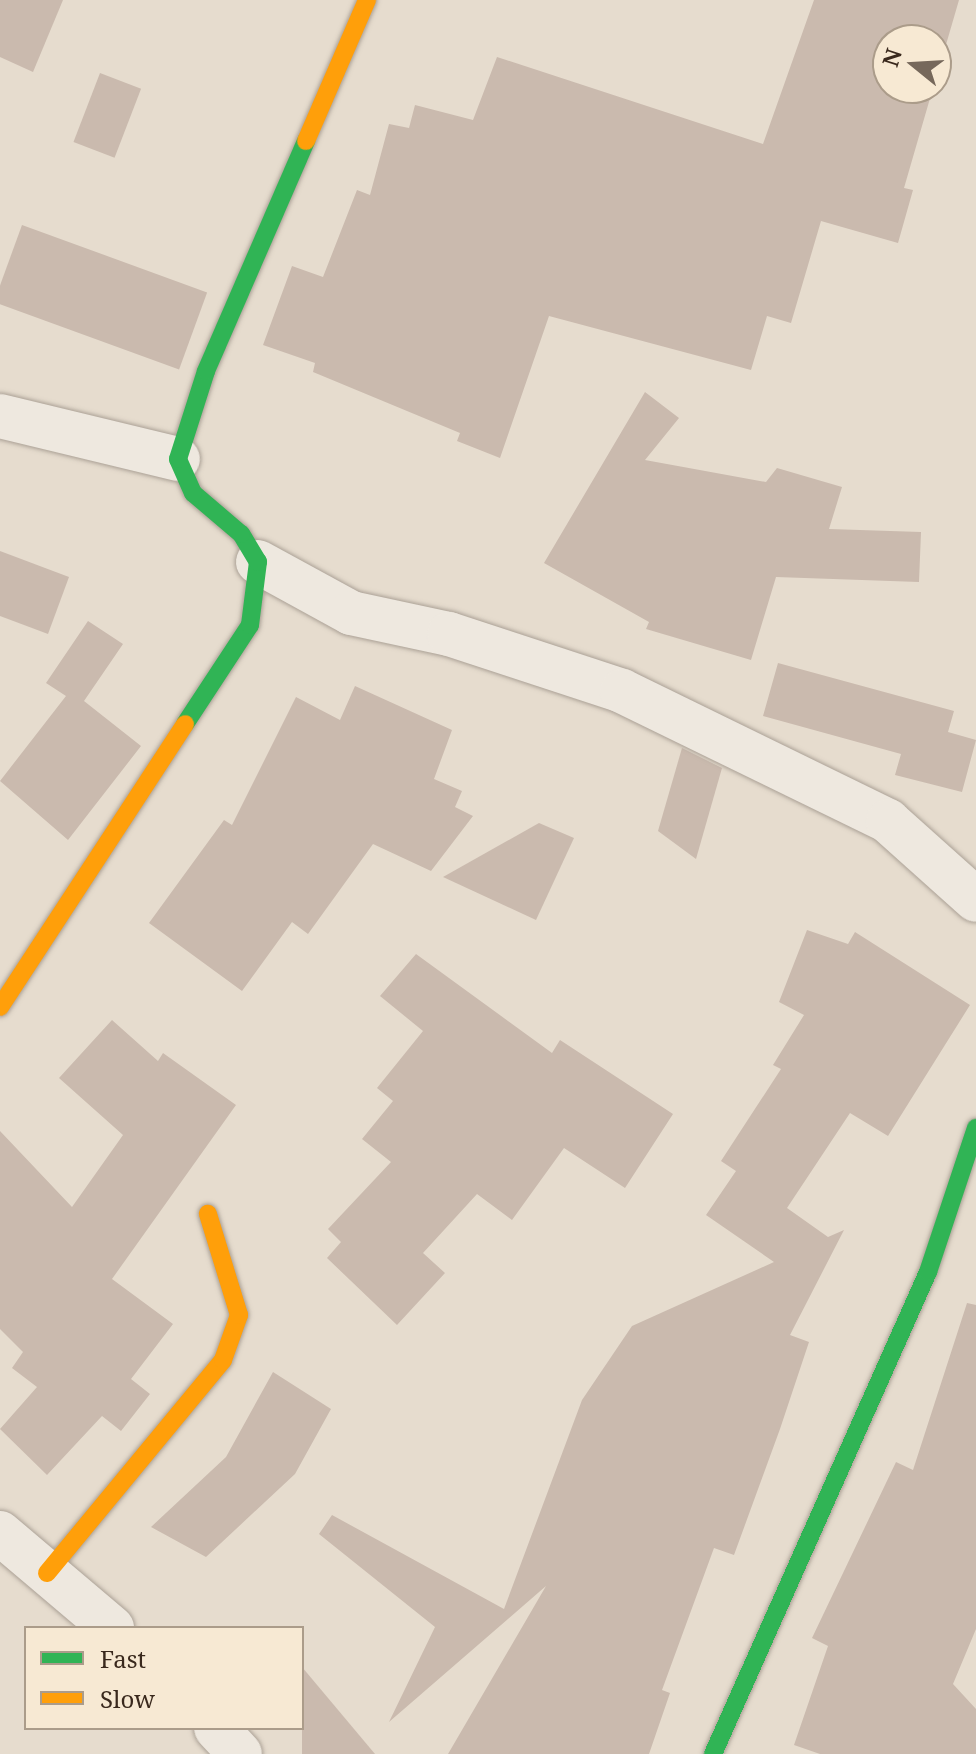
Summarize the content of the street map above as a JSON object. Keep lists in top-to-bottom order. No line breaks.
{"legend":["Fast","Slow"],"north":"left"}
